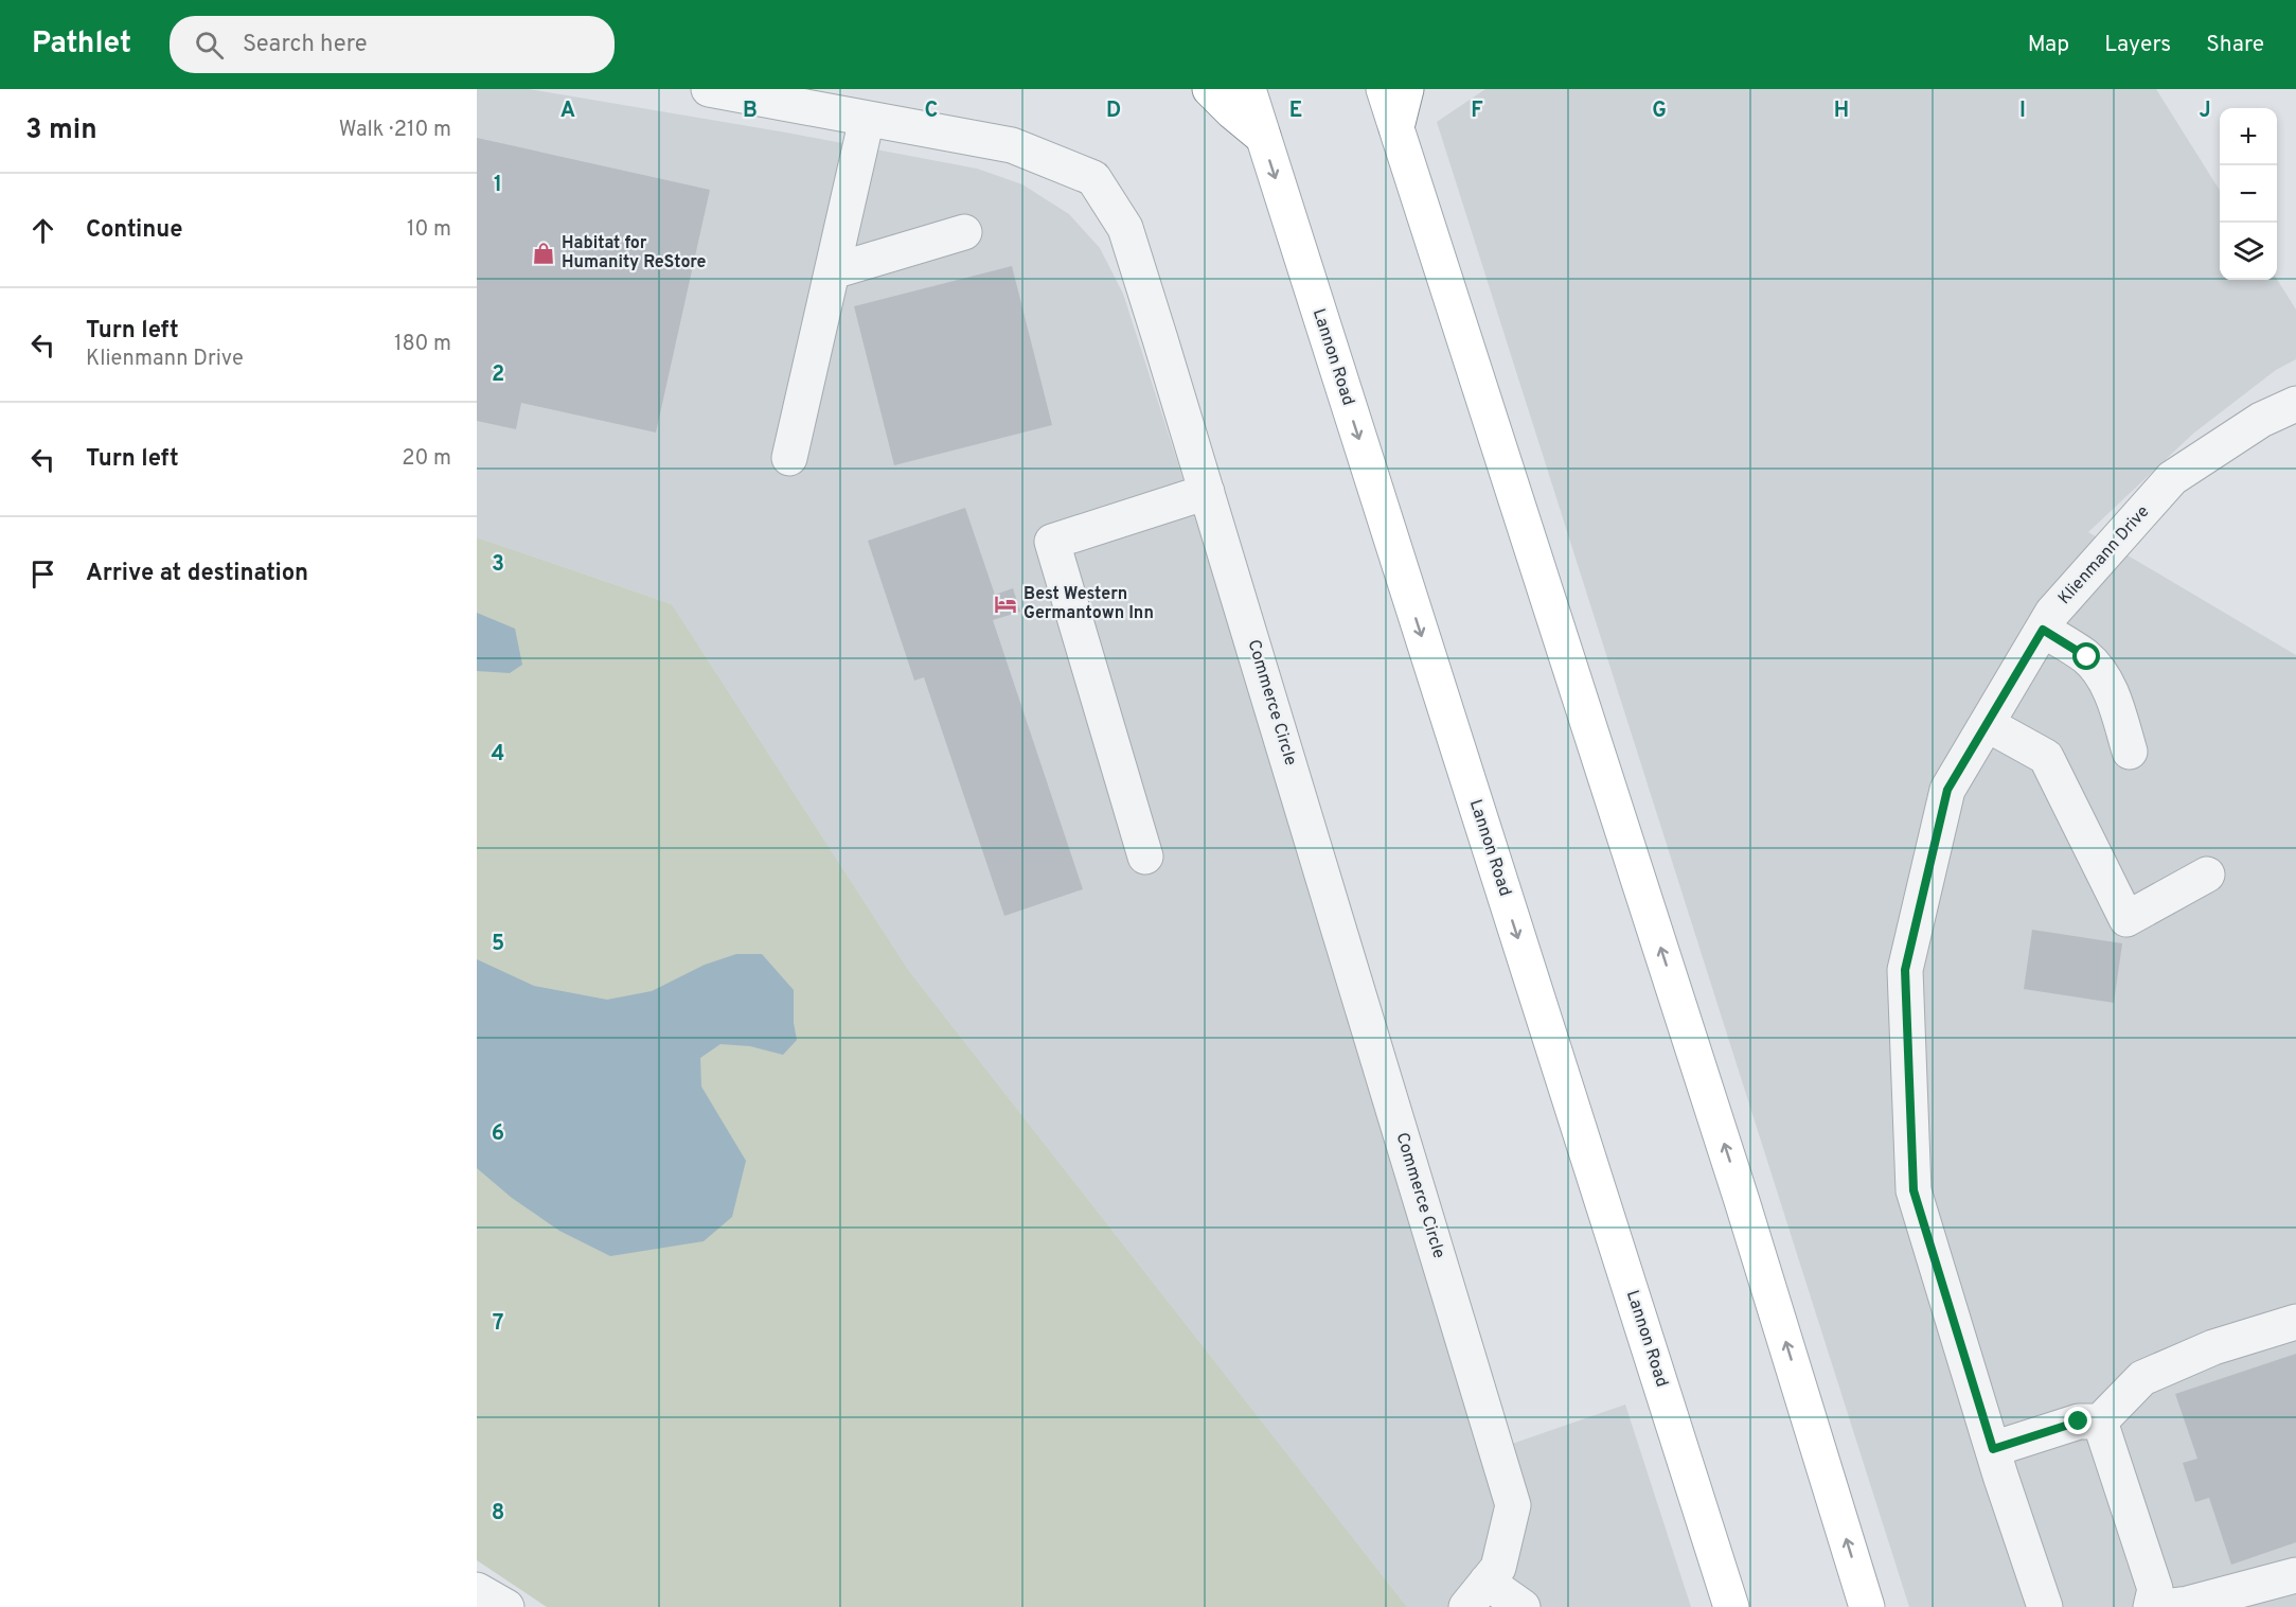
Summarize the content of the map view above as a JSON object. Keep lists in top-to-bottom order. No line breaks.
{"streets":{"main road":["Lannon Road"],"street":["Klienmann Drive","Commerce Circle"]},"places":{"shop":["Habitat for Humanity ReStore"],"hotel":["Best Western Germantown Inn"]},"page":{"header":"Pathlet","search":"Search here","nav":["Map","Layers","Share"],"heading":["3 min","Walk · 210 m"],"map_buttons":["+","−"],"list":[["Continue","10 m"],["Turn left","Klienmann Drive","180 m"],["Turn left","20 m"],"Arrive at destination"]},"grid":{"columns":["A","B","C","D","E","F","G","H","I","J"],"rows":["1","2","3","4","5","6","7","8"]}}
